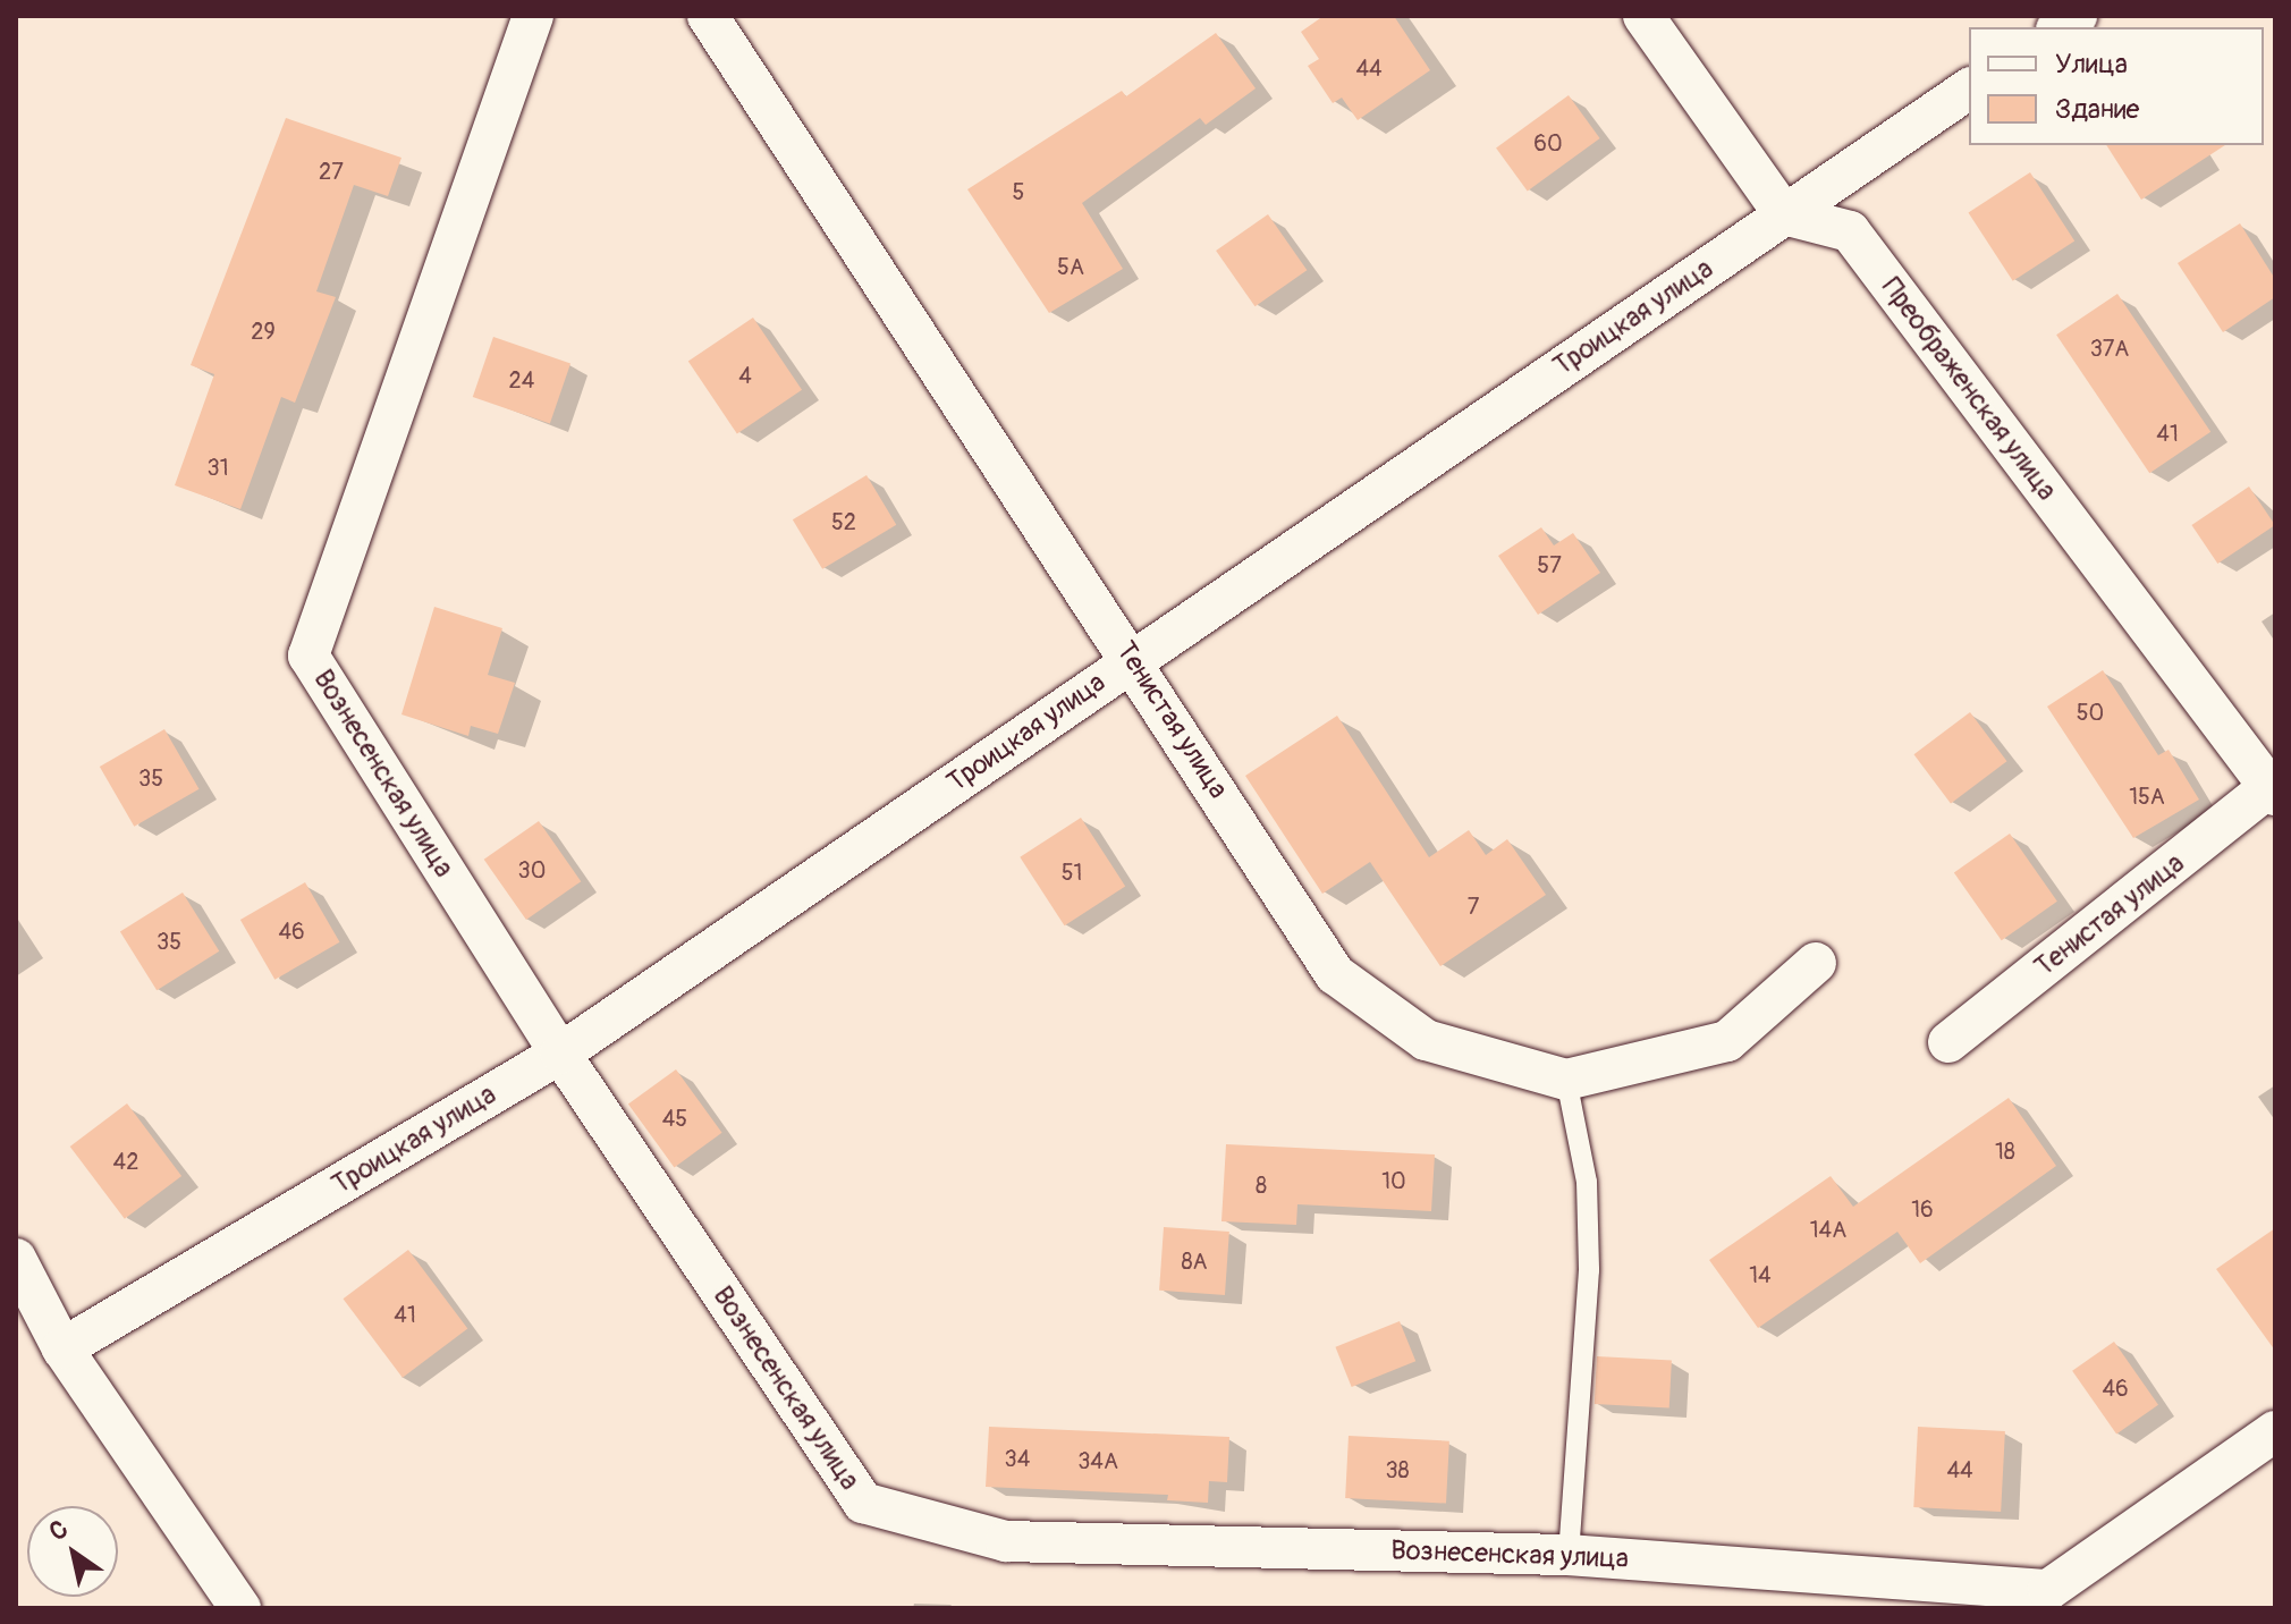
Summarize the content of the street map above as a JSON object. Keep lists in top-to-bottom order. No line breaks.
{"streets":{"street":["Троицкая улица","Преображенская улица","Тенистая улица","Вознесенская улица"]},"crossings":[["Троицкая улица","Преображенская улица"],["Троицкая улица","Тенистая улица"],["Троицкая улица","Вознесенская улица"],["Преображенская улица","Тенистая улица"]],"house_numbers":["44","60","27","5","5А","29","37А","4","24","41","31","52","57","50","35","15А","30","51","7","46","35","45","18","42","10","8","16","14А","8А","14","41","46","34","34А","38","44"],"legend":["Улица","Здание"],"north":"top left"}
